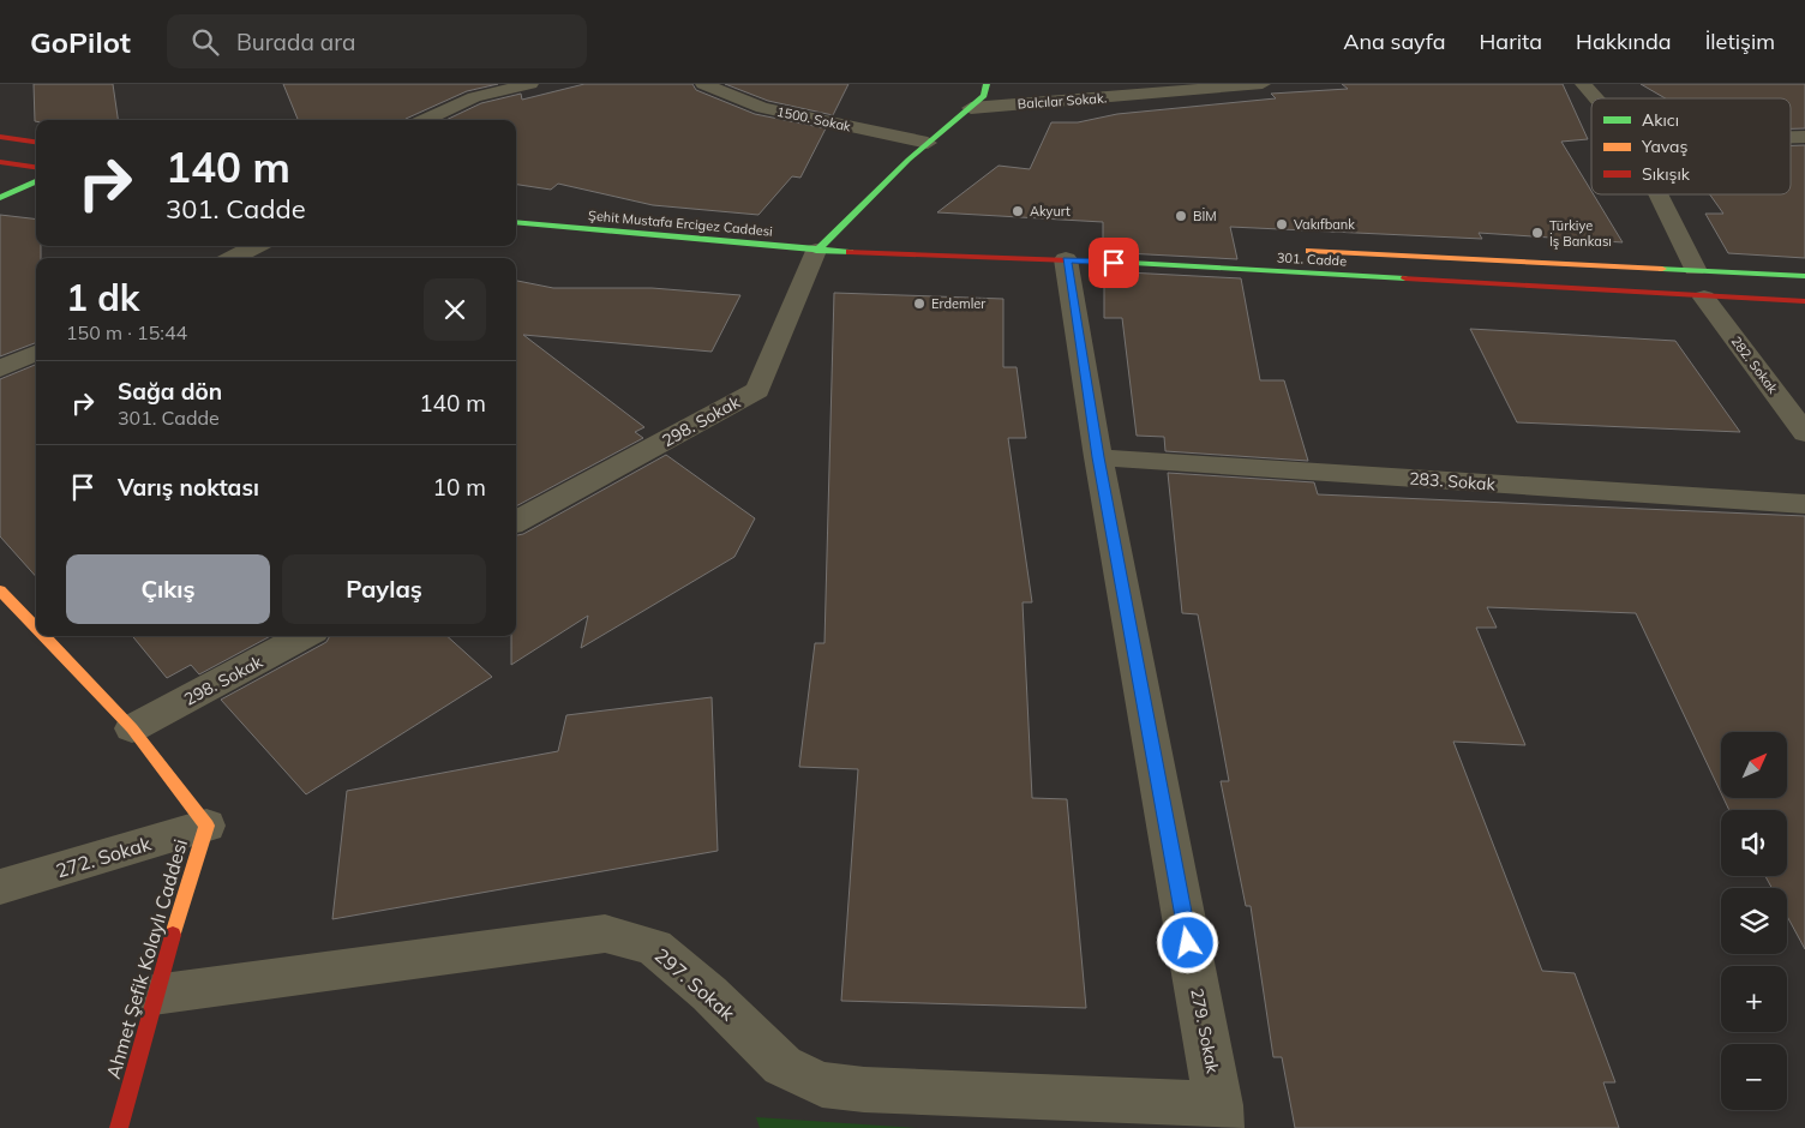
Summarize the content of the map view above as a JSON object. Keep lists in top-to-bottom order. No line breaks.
{"streets":{"main road":["Şehit Mustafa Ercigez Caddesi","301. Cadde","Ahmet Şefik Kolaylı Caddesi"],"street":["Balcılar Sokak.","1500. Sokak","282. Sokak","298. Sokak","283. Sokak","272. Sokak","297. Sokak","279. Sokak"]},"crossings":[["Şehit Mustafa Ercigez Caddesi","301. Cadde"],["Şehit Mustafa Ercigez Caddesi","298. Sokak"],["301. Cadde","282. Sokak"],["301. Cadde","298. Sokak"],["301. Cadde","279. Sokak"],["298. Sokak","Ahmet Şefik Kolaylı Caddesi"],["283. Sokak","279. Sokak"],["272. Sokak","Ahmet Şefik Kolaylı Caddesi"],["Ahmet Şefik Kolaylı Caddesi","297. Sokak"],["297. Sokak","279. Sokak"]],"places":["Akyurt","BİM","Vakıfbank","Türkiye İş Bankası","Erdemler"],"legend":["Akıcı","Yavaş","Sıkışık"],"north":"top right","page":{"header":"GoPilot","search":"Burada ara","nav":["Ana sayfa","Harita","Hakkında","İletişim"],"turn":["140 m","301. Cadde"],"heading":["1 dk","150 m · 15:44"],"list":[{"name":"Sağa dön","note":"301. Cadde","value":"140 m"},{"name":"Varış noktası","value":"10 m"}],"buttons":["Çıkış","Paylaş"],"map_buttons":["+","−"]}}
